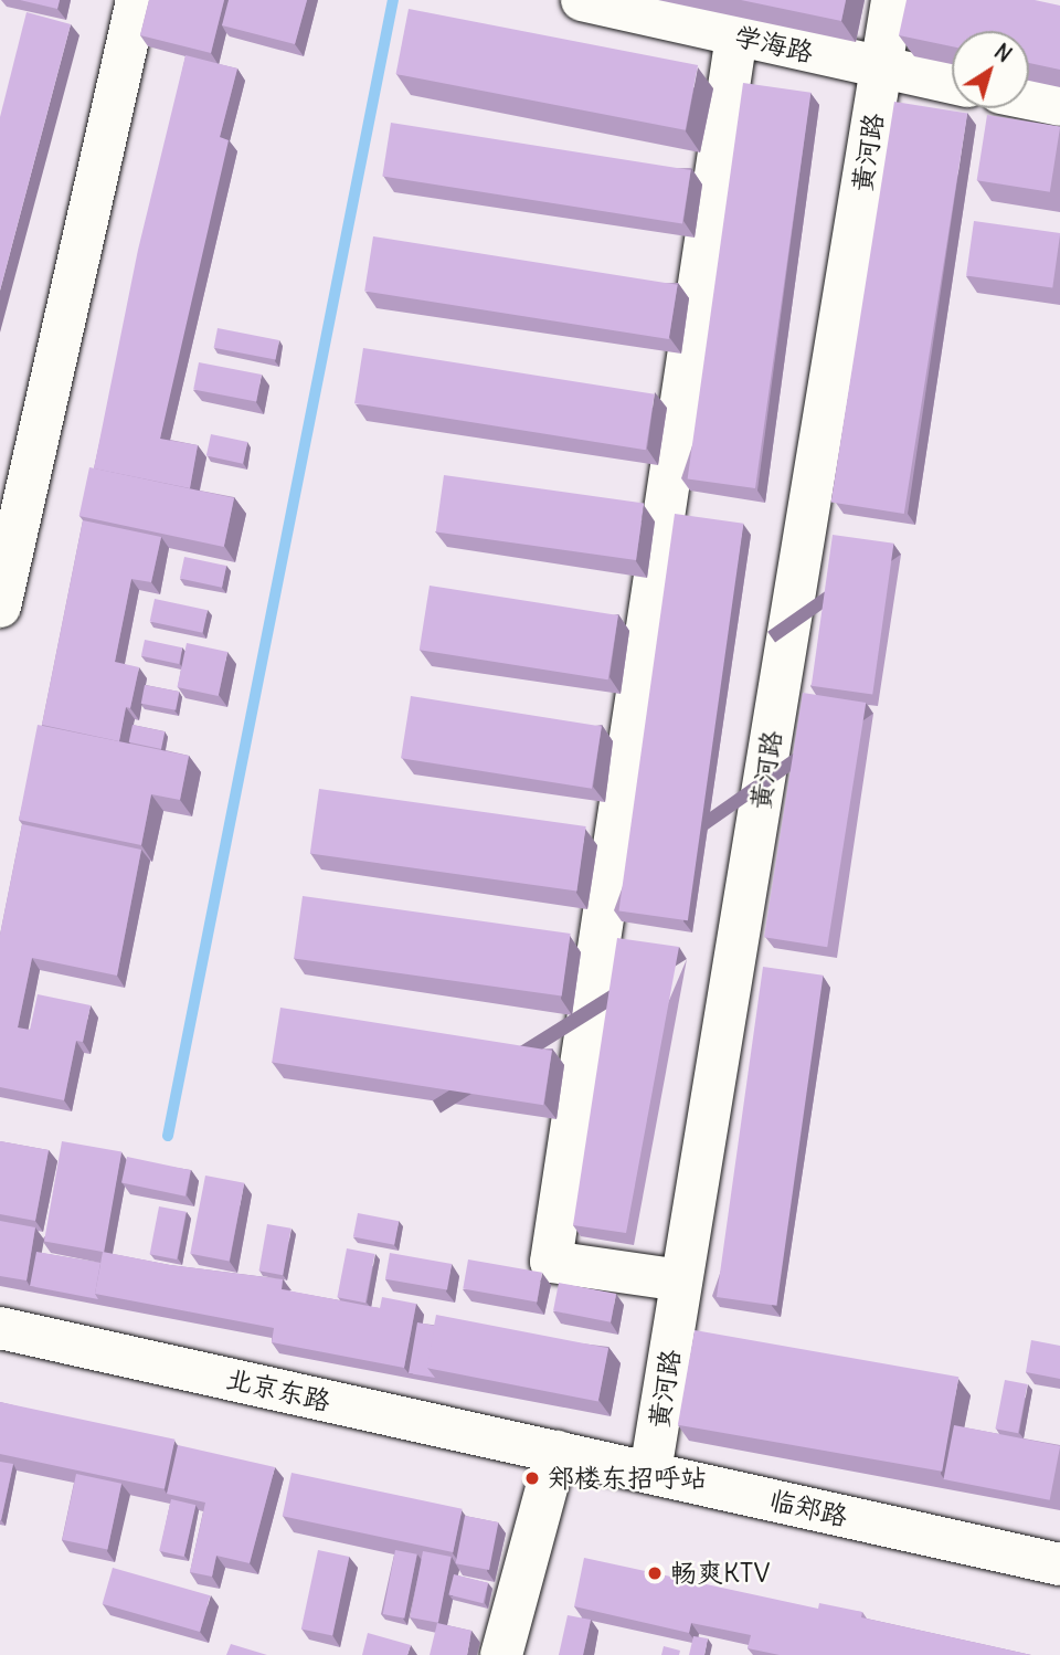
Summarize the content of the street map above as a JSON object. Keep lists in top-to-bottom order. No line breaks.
{"streets":{"street":["学海路","黄河路","北京东路","临郑路"]},"crossings":[["学海路","黄河路"],["黄河路","临郑路"],["北京东路","临郑路"]],"places":["郑楼东招呼站","畅爽KTV"],"north":"top right"}
